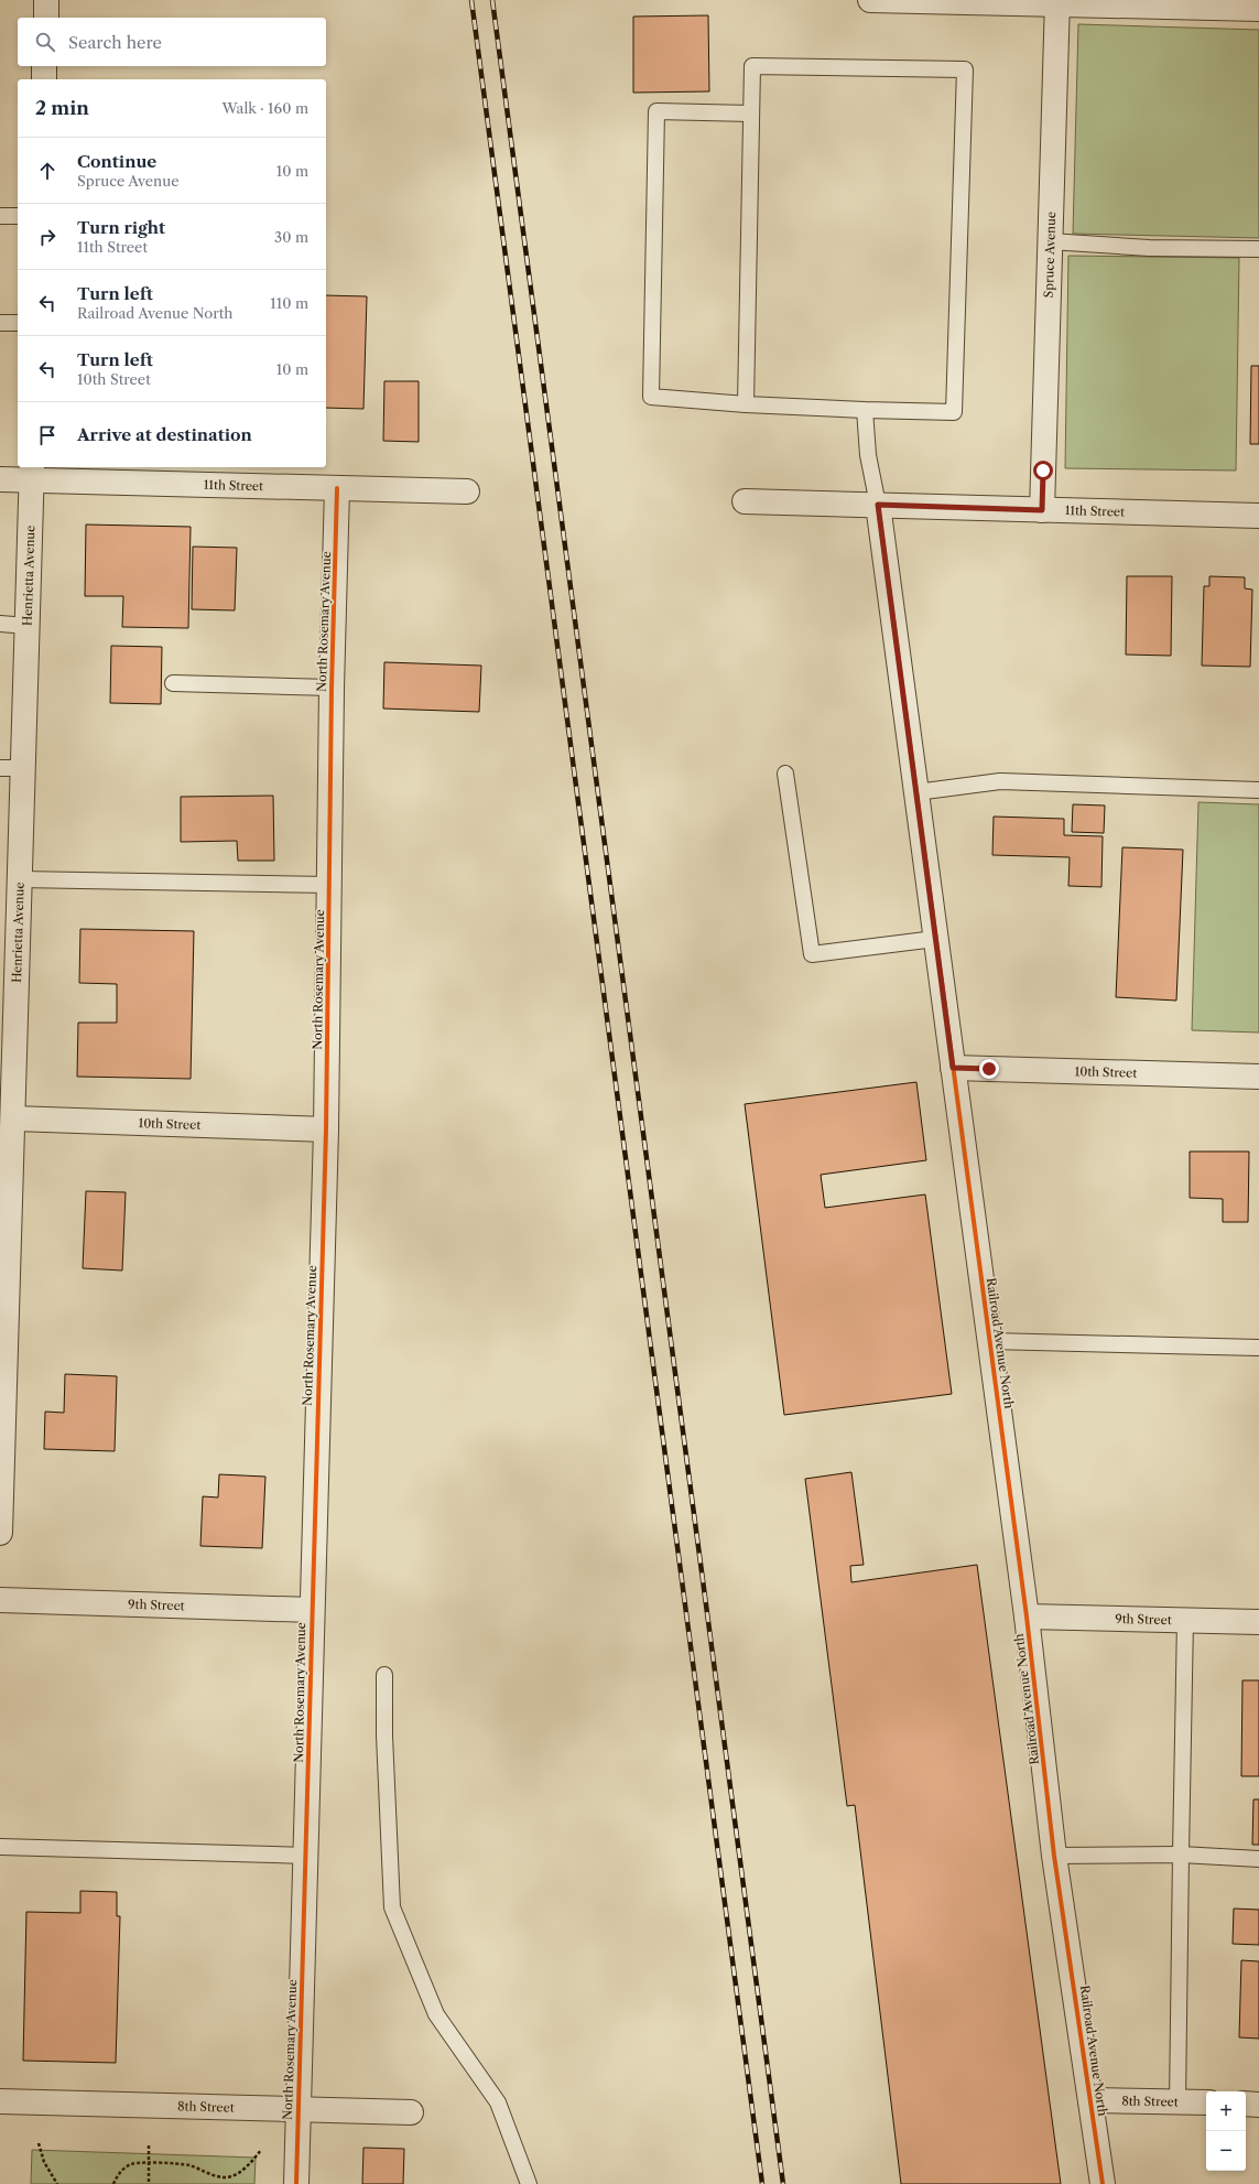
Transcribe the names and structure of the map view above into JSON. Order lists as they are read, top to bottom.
{
  "streets": {
    "street": [
      "Spruce Avenue",
      "11th Street",
      "Henrietta Avenue",
      "North Rosemary Avenue",
      "10th Street",
      "Railroad Avenue North",
      "9th Street",
      "8th Street"
    ]
  },
  "crossings": [
    ["Spruce Avenue", "11th Street"],
    ["11th Street", "Henrietta Avenue"],
    ["11th Street", "North Rosemary Avenue"],
    ["11th Street", "Railroad Avenue North"],
    ["Henrietta Avenue", "10th Street"],
    ["North Rosemary Avenue", "10th Street"],
    ["North Rosemary Avenue", "9th Street"],
    ["North Rosemary Avenue", "8th Street"],
    ["10th Street", "Railroad Avenue North"],
    ["Railroad Avenue North", "9th Street"],
    ["Railroad Avenue North", "8th Street"]
  ],
  "page": {
    "search": "Search here",
    "heading": ["2 min", "Walk · 160 m"],
    "list": [
      ["Continue", "Spruce Avenue", "10 m"],
      ["Turn right", "11th Street", "30 m"],
      ["Turn left", "Railroad Avenue North", "110 m"],
      ["Turn left", "10th Street", "10 m"],
      "Arrive at destination"
    ],
    "map_buttons": ["+", "−"]
  }
}
